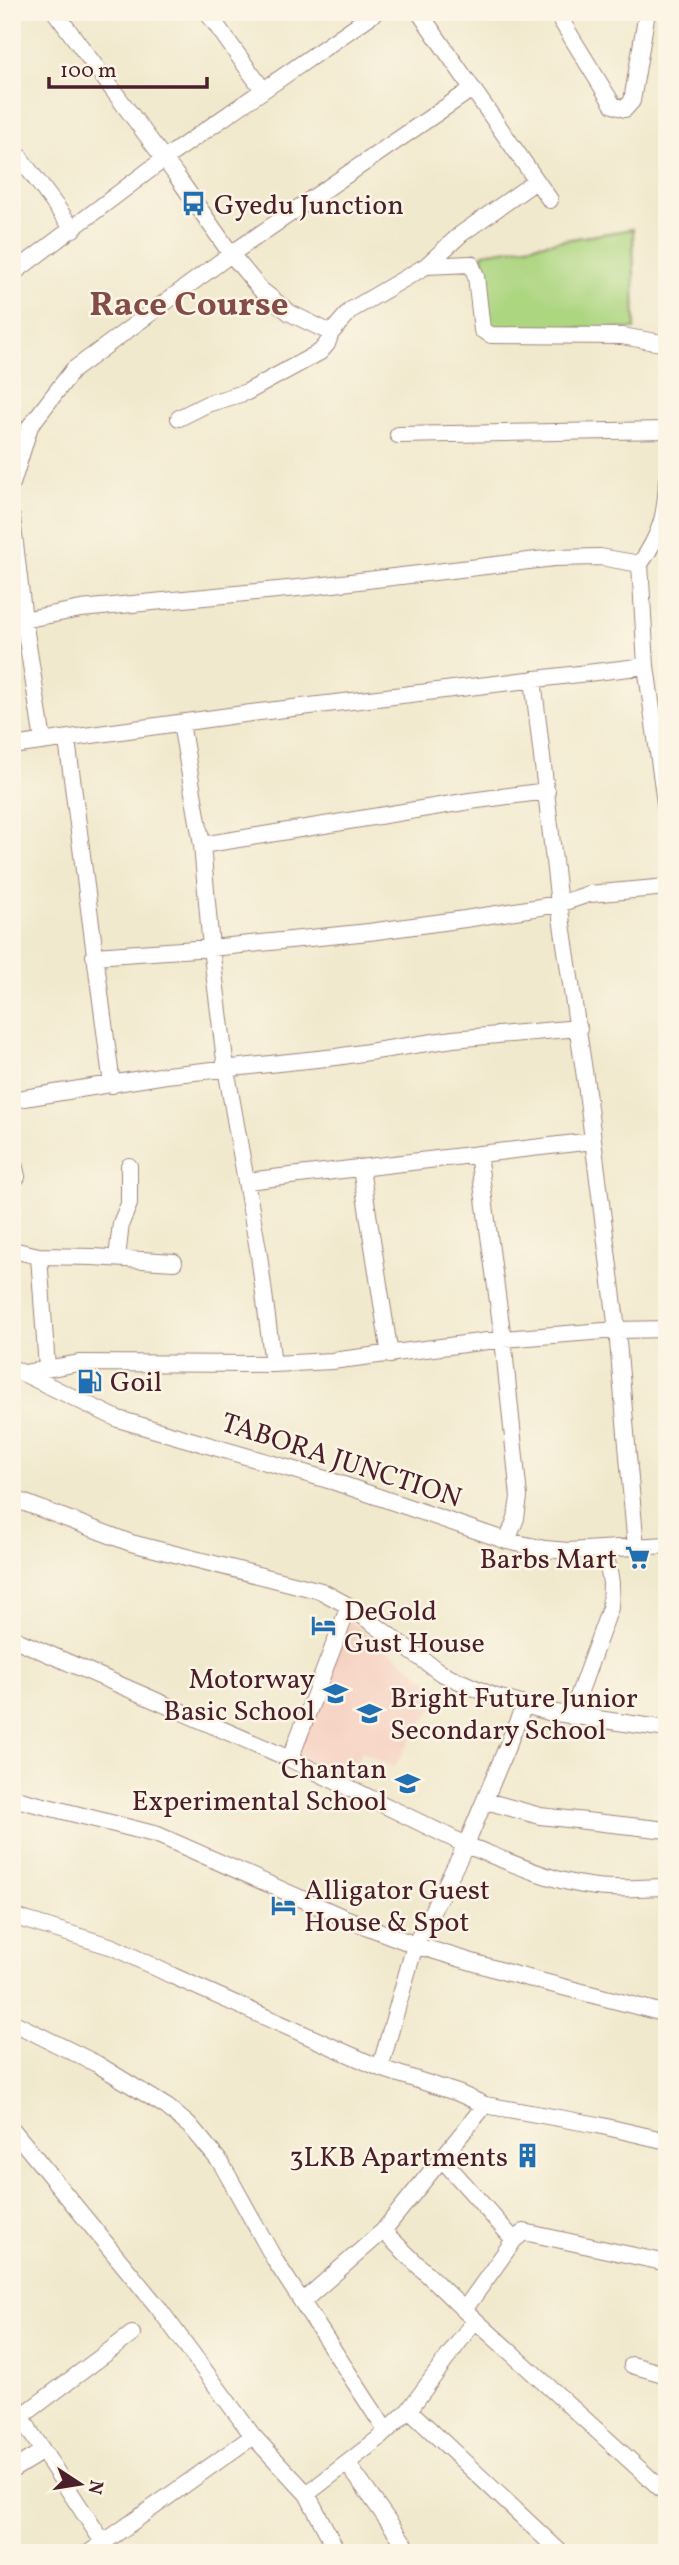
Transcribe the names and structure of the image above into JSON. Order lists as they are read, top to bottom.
{
  "streets": {
    "street": ["TABORA JUNCTION"]
  },
  "districts": ["Race Course"],
  "places": {
    "bus stop": ["Gyedu Junction"],
    "fuel station": ["Goil"],
    "supermarket": ["Barbs Mart"],
    "hotel": ["DeGold Gust House", "Alligator Guest House & Spot"],
    "school or university": ["Motorway Basic School", "Bright Future Junior Secondary School", "Chantan Experimental School"],
    "building": ["3LKB Apartments"]
  },
  "scale_bar": "100 m",
  "north": "right"
}
